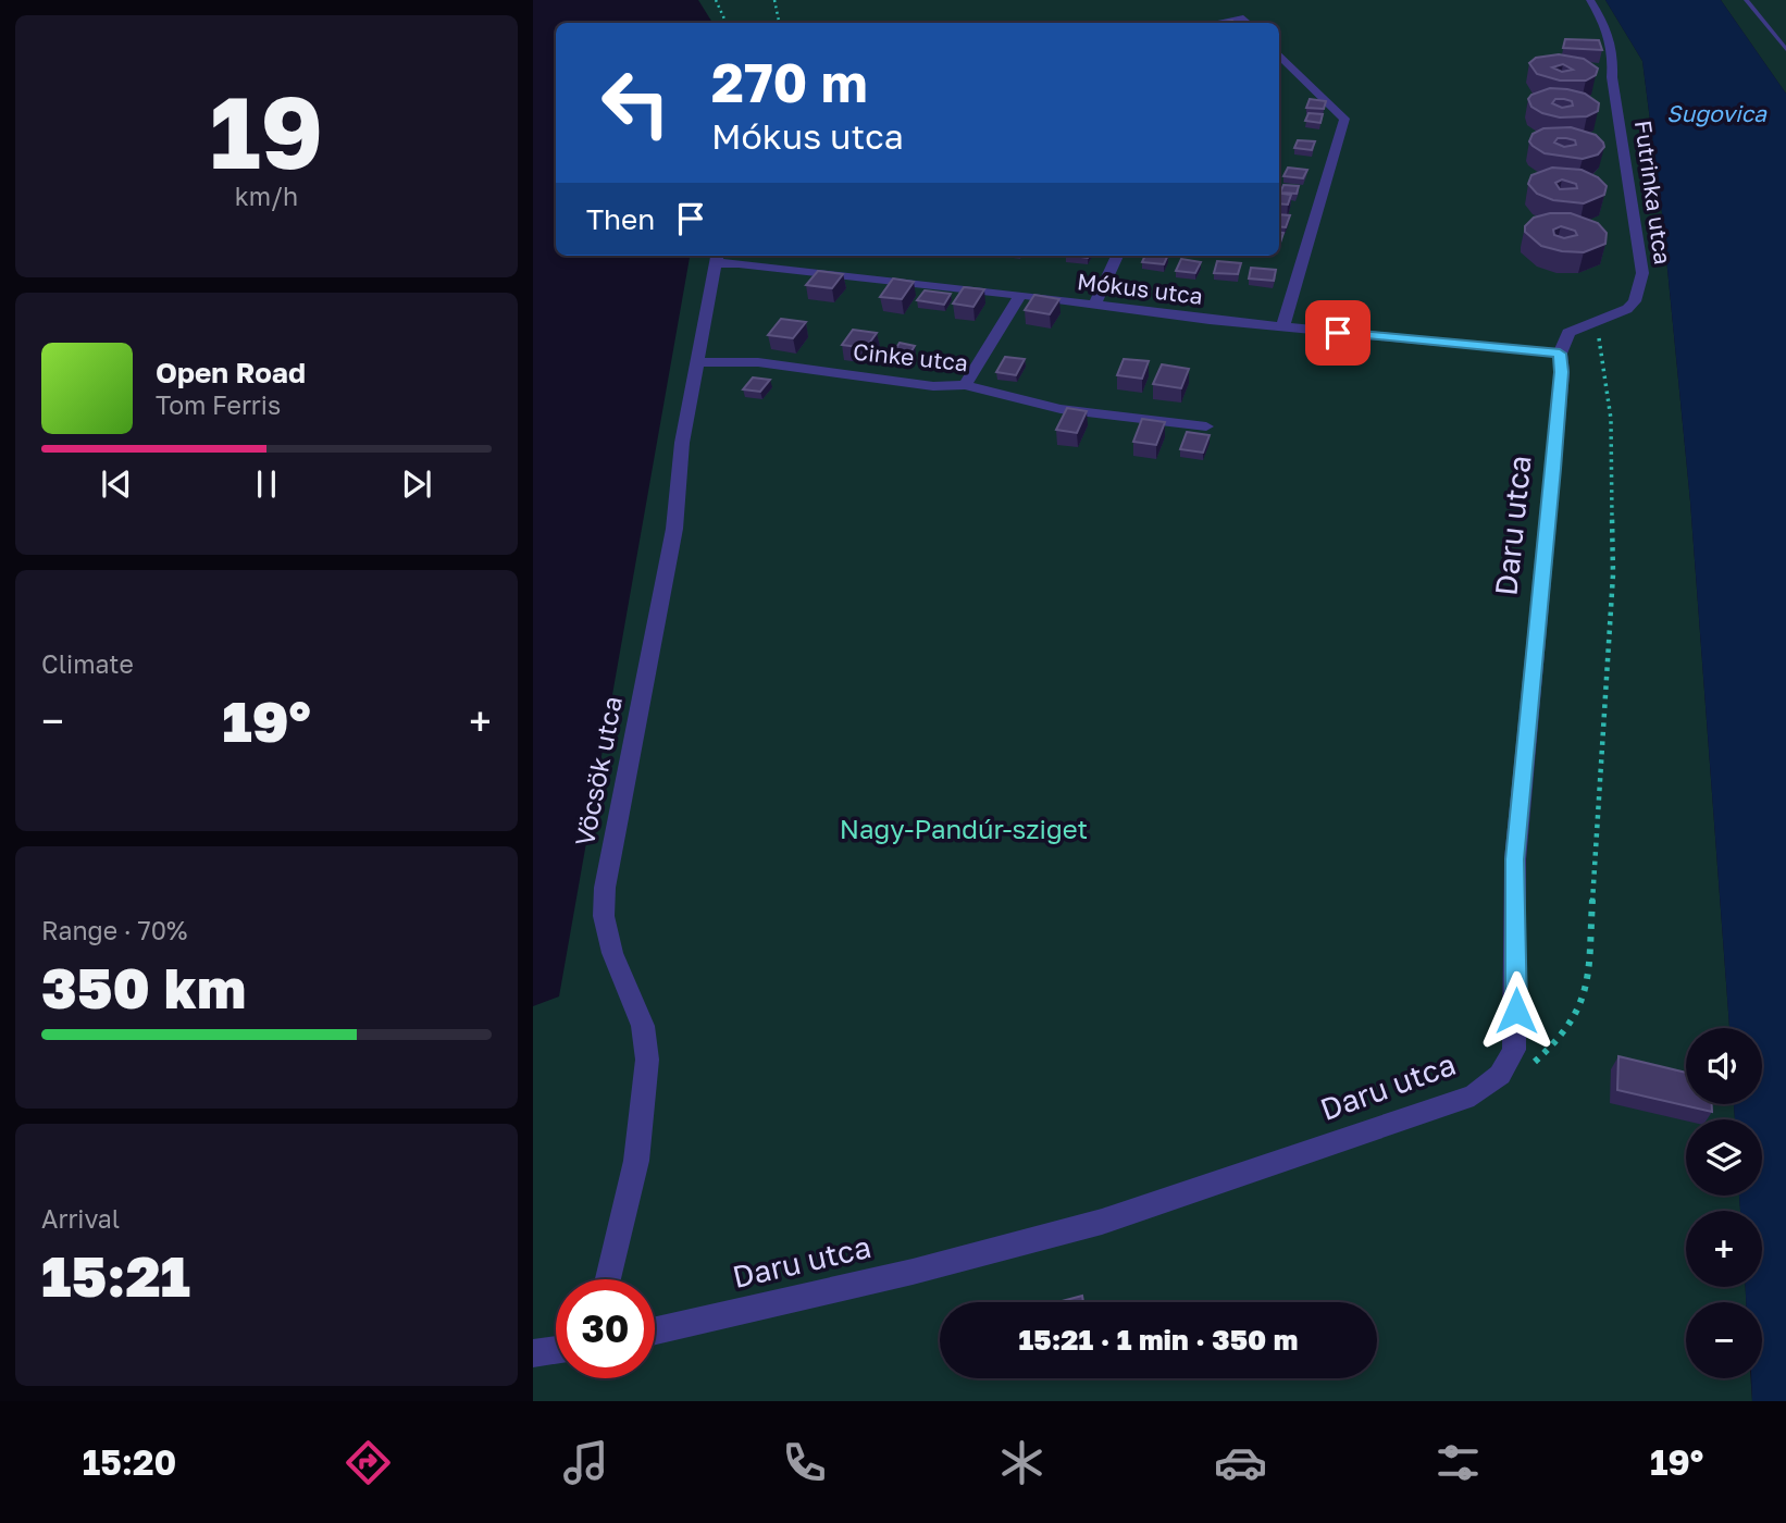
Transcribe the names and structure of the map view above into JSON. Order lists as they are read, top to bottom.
{
  "streets": {
    "street": [
      "Futrinka utca",
      "Mókus utca",
      "Cinke utca",
      "Daru utca",
      "Vöcsök utca"
    ]
  },
  "crossings": [
    ["Futrinka utca", "Mókus utca"],
    ["Futrinka utca", "Daru utca"],
    ["Mókus utca", "Daru utca"],
    ["Mókus utca", "Vöcsök utca"],
    ["Cinke utca", "Vöcsök utca"]
  ],
  "water": ["Sugovica"],
  "parks": ["Nagy-Pandúr-sziget"],
  "page": {
    "tile": [
      ["19", "km/h"],
      "Climate",
      ["Range · 70%", "350 km"],
      ["Arrival", "15:21"]
    ],
    "turn": ["270 m", "Mókus utca"],
    "then": "Then",
    "song": ["Open Road", "Tom Ferris"],
    "heat": ["−", "19°", "+"],
    "map_buttons": ["+", "−"],
    "limit": "30",
    "trip": "15:21 · 1 min · 350 m",
    "tabs": ["15:20", "19°"]
  }
}
